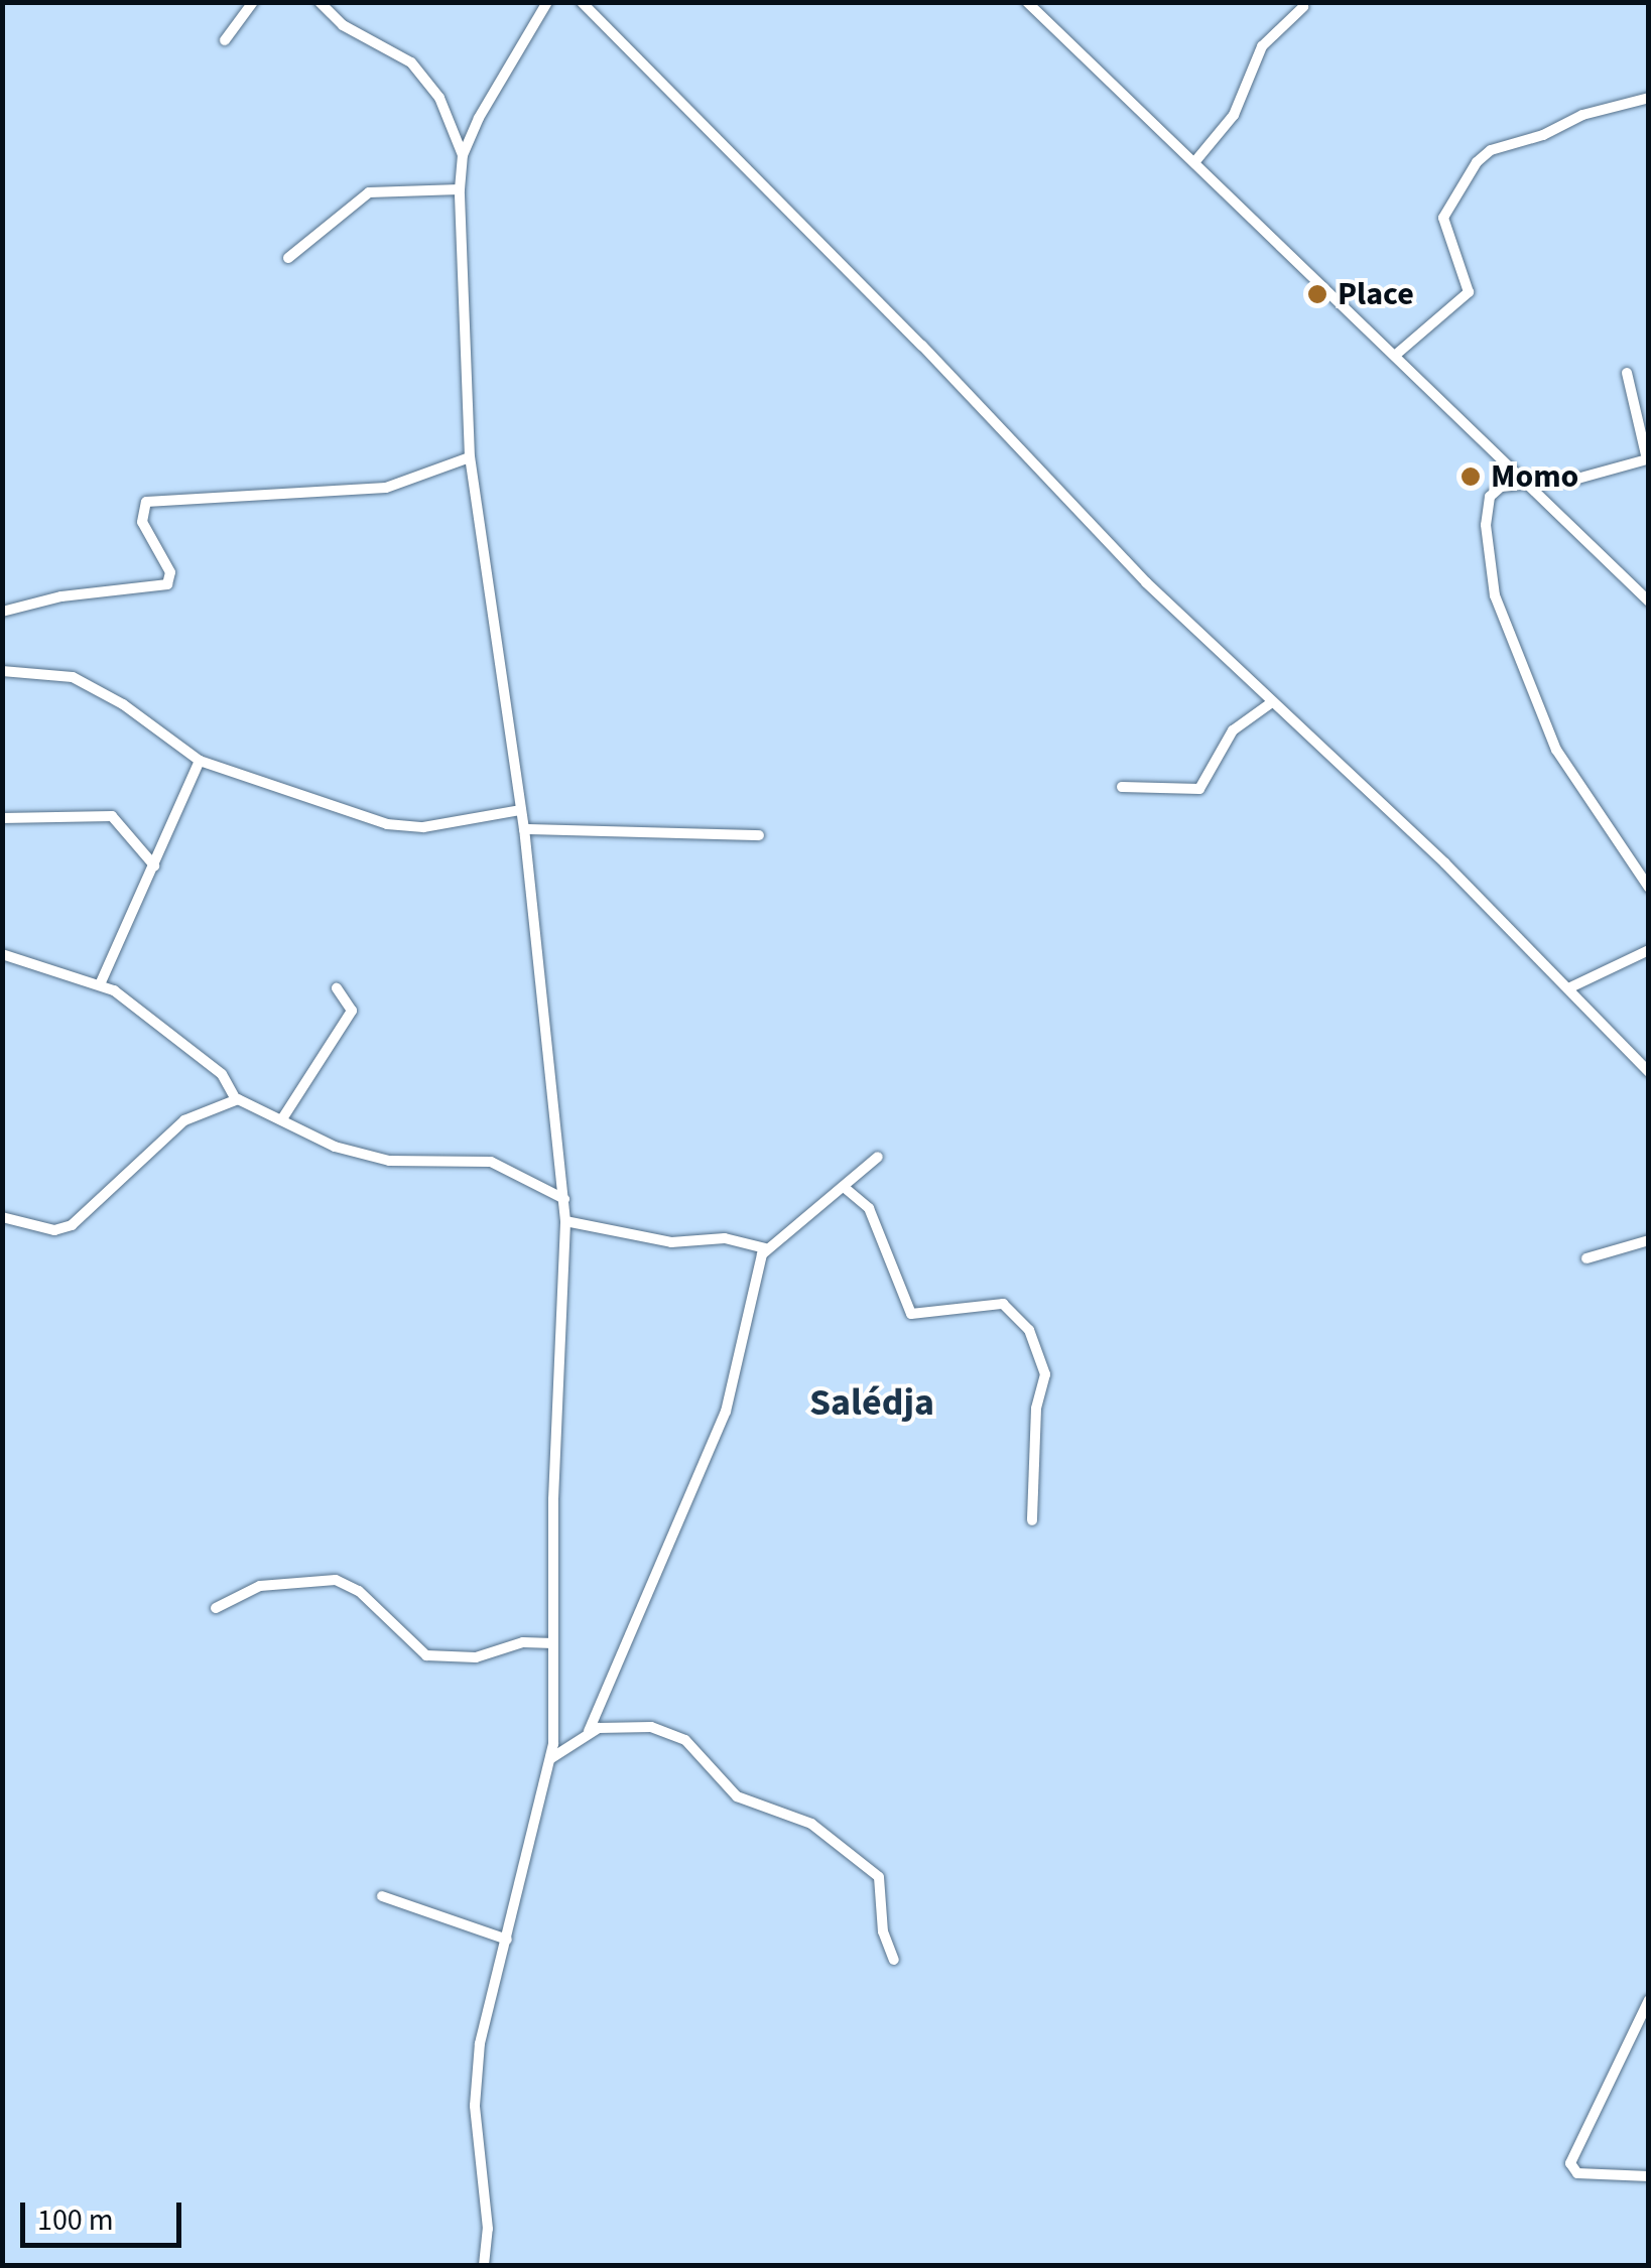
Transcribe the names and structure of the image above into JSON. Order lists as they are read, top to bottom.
{
  "districts": ["Salédja"],
  "places": ["Place", "Momo"],
  "scale_bar": "100 m"
}
